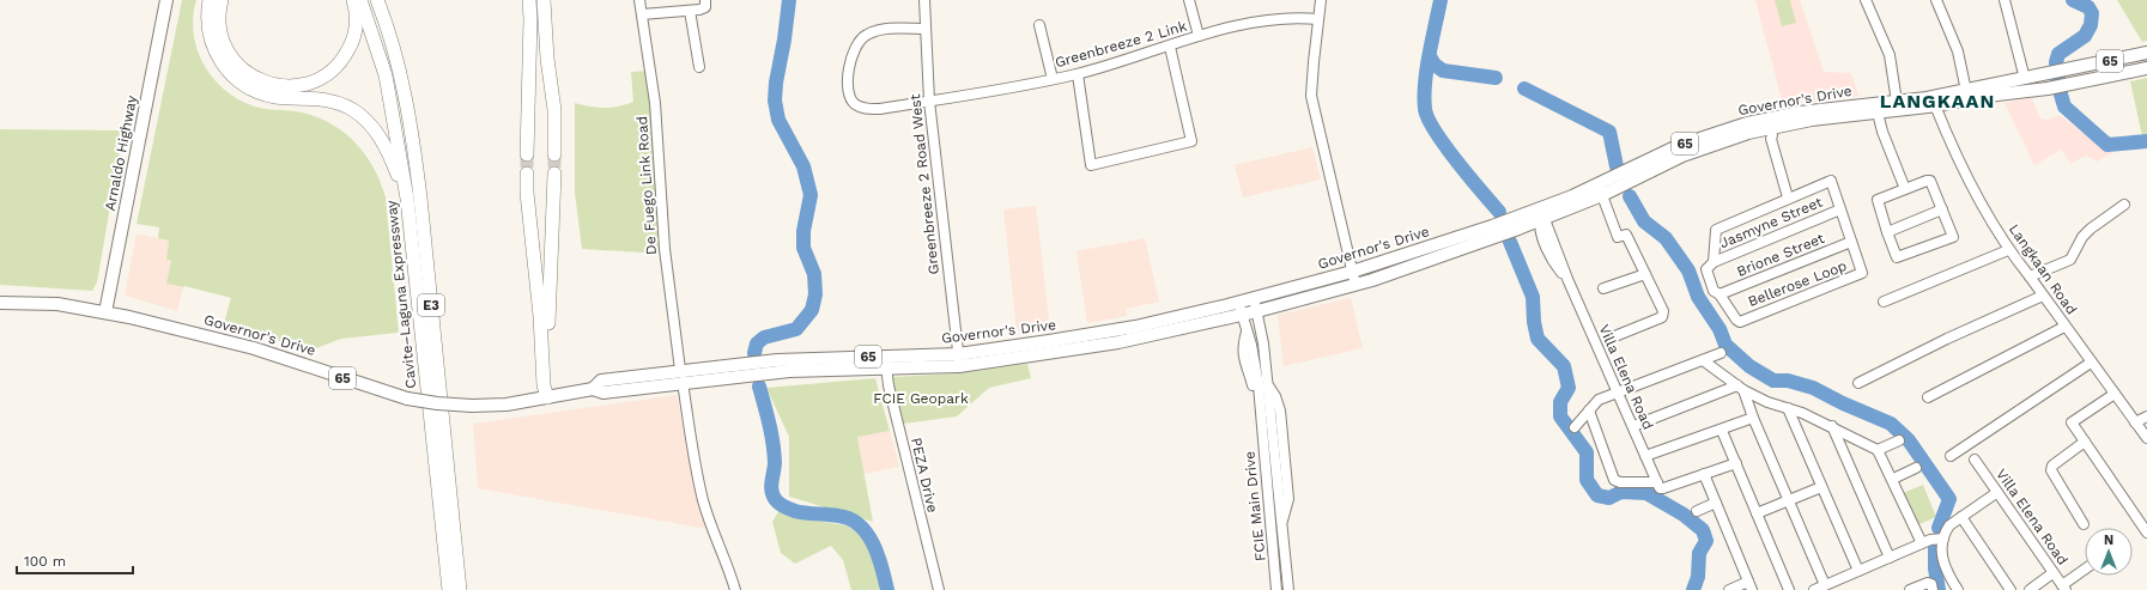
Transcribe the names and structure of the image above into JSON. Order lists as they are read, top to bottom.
{
  "streets": {
    "highway": ["Cavite–Laguna Expressway", "E3"],
    "main road": ["65", "Governor's Drive", "Arnaldo Highway"],
    "street": [
      "Greenbreeze 2 Link",
      "Greenbreeze 2 Road West",
      "De Fuego Link Road",
      "Jasmyne Street",
      "Brione Street",
      "Langkaan Road",
      "Bellerose Loop",
      "Villa Elena Road",
      "PEZA Drive",
      "FCIE Main Drive"
    ]
  },
  "crossings": [
    ["Greenbreeze 2 Link", "Greenbreeze 2 Road West"],
    ["Governor's Drive", "Arnaldo Highway"],
    ["Governor's Drive", "Greenbreeze 2 Road West"],
    ["Governor's Drive", "De Fuego Link Road"],
    ["Governor's Drive", "Langkaan Road"],
    ["Governor's Drive", "Villa Elena Road"],
    ["Governor's Drive", "PEZA Drive"],
    ["Governor's Drive", "FCIE Main Drive"],
    ["Jasmyne Street", "Bellerose Loop"],
    ["Brione Street", "Bellerose Loop"]
  ],
  "districts": ["LANGKAAN"],
  "parks": ["FCIE Geopark"],
  "scale_bar": "100 m",
  "north": "top"
}
